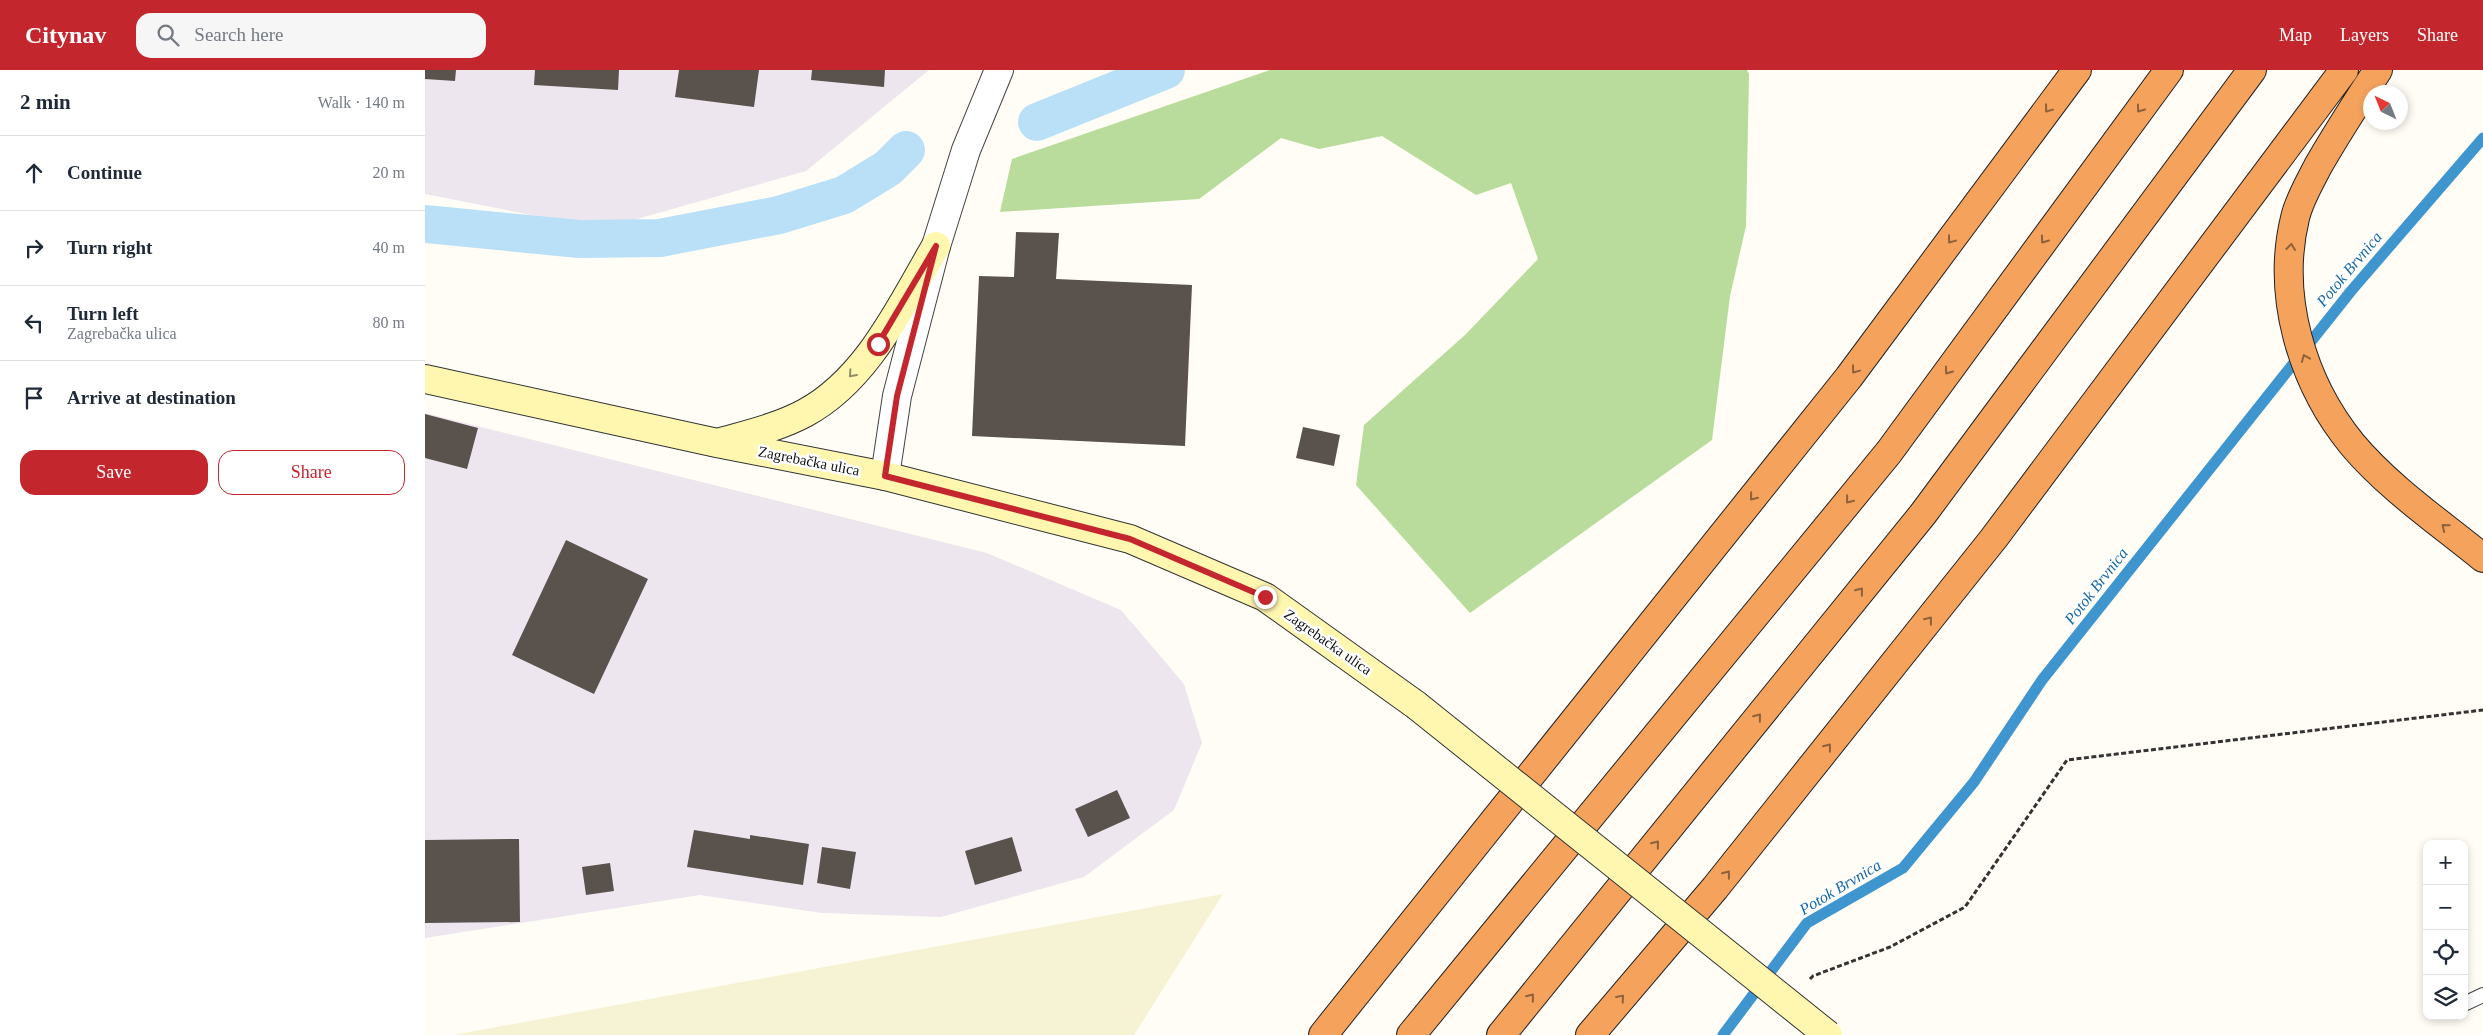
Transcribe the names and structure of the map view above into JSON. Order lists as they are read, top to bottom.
{
  "streets": {
    "main road": ["Zagrebačka ulica"]
  },
  "water": ["Potok Brvnica"],
  "north": "top left",
  "page": {
    "header": "Citynav",
    "search": "Search here",
    "nav": ["Map", "Layers", "Share"],
    "heading": ["2 min", "Walk · 140 m"],
    "list": [
      ["Continue", "20 m"],
      ["Turn right", "40 m"],
      ["Turn left", "Zagrebačka ulica", "80 m"],
      "Arrive at destination"
    ],
    "buttons": ["Save", "Share"],
    "map_buttons": ["+", "−"]
  }
}
